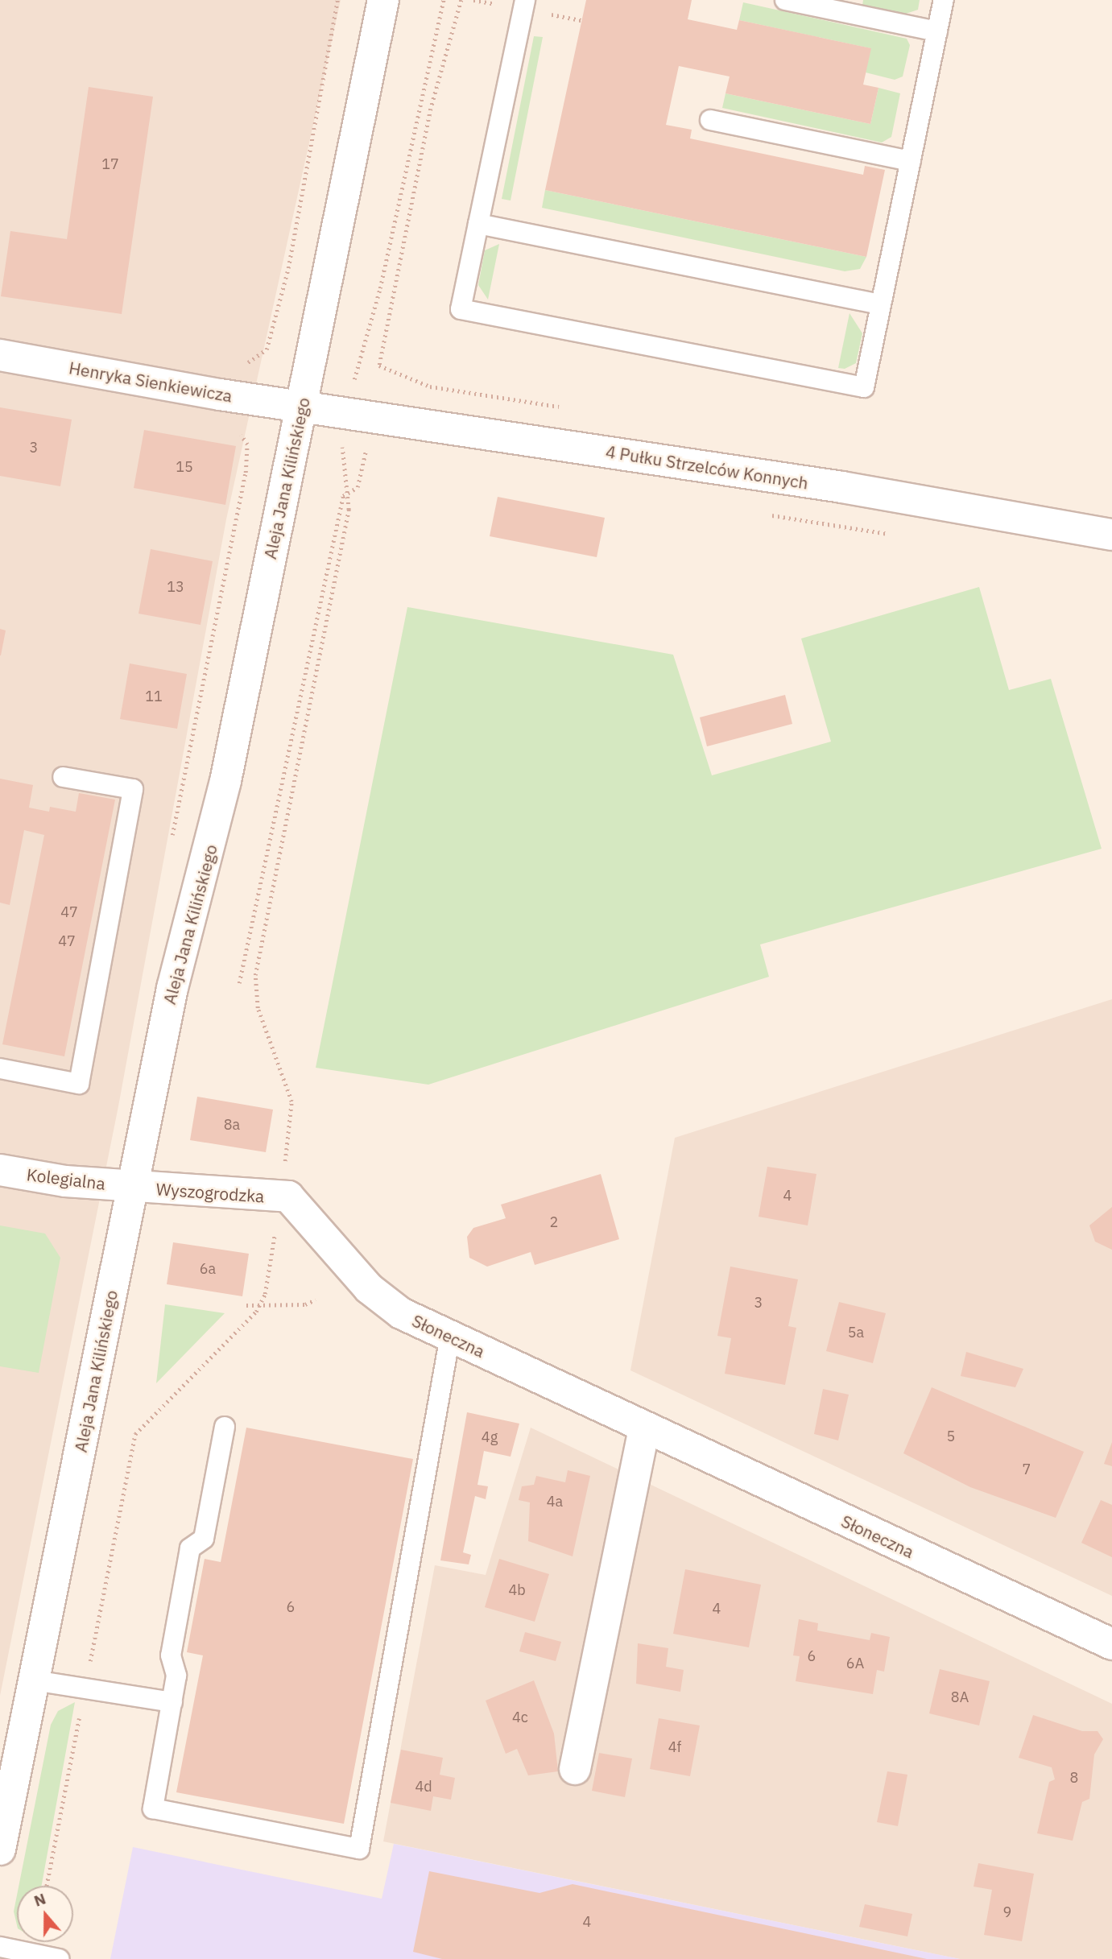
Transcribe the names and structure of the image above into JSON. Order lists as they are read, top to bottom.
{
  "streets": {
    "street": [
      "Henryka Sienkiewicza",
      "4 Pułku Strzelców Konnych",
      "Aleja Jana Kilińskiego",
      "Kolegialna",
      "Wyszogrodzka",
      "Słoneczna"
    ]
  },
  "crossings": [
    ["Henryka Sienkiewicza", "4 Pułku Strzelców Konnych"],
    ["Henryka Sienkiewicza", "Aleja Jana Kilińskiego"],
    ["4 Pułku Strzelców Konnych", "Aleja Jana Kilińskiego"],
    ["Aleja Jana Kilińskiego", "Kolegialna"],
    ["Aleja Jana Kilińskiego", "Wyszogrodzka"],
    ["Kolegialna", "Wyszogrodzka"],
    ["Wyszogrodzka", "Słoneczna"]
  ],
  "house_numbers": [
    "17",
    "3",
    "15",
    "13",
    "11",
    "47",
    "47",
    "8a",
    "4",
    "2",
    "6a",
    "3",
    "5a",
    "5",
    "4g",
    "7",
    "4a",
    "4b",
    "6",
    "4",
    "6",
    "6A",
    "8A",
    "4c",
    "4f",
    "8",
    "4d",
    "9",
    "4"
  ],
  "north": "top"
}
